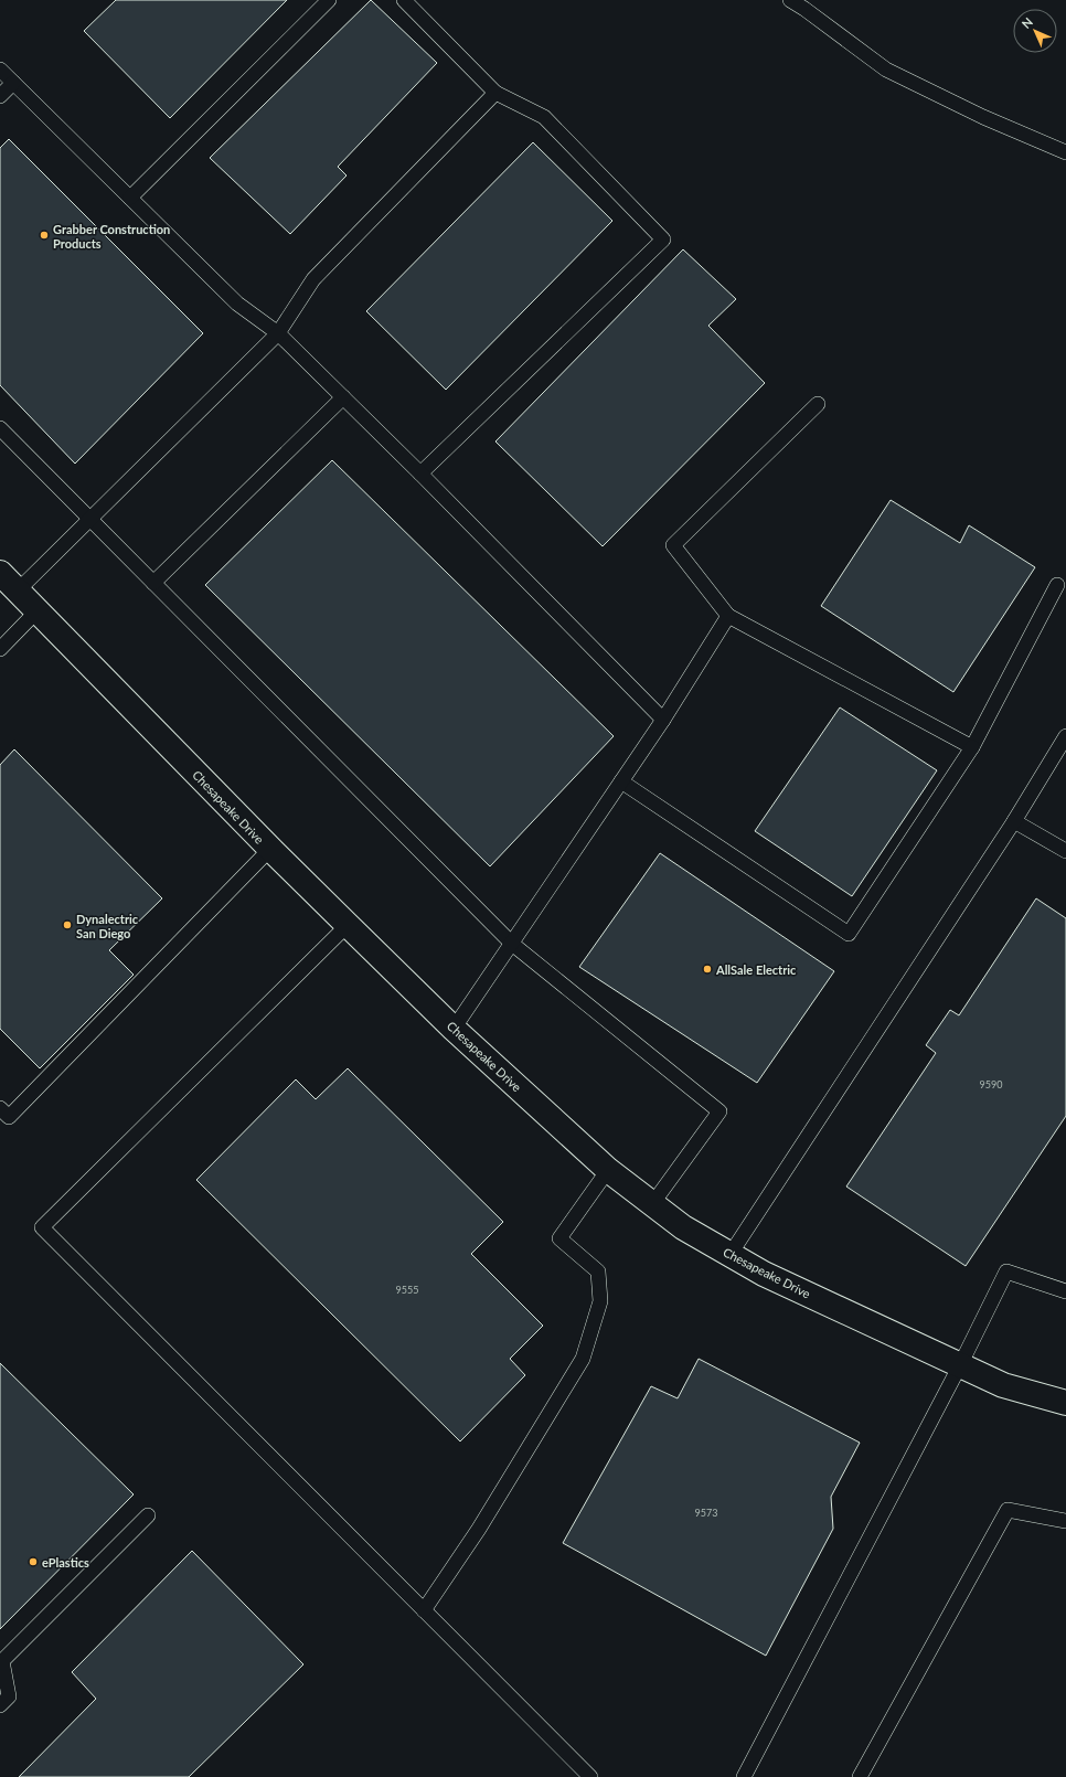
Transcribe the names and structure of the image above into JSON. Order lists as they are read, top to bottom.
{
  "streets": {
    "street": ["Chesapeake Drive"]
  },
  "places": [
    "Grabber Construction Products",
    "Dynalectric San Diego",
    "AllSale Electric",
    "ePlastics"
  ],
  "house_numbers": ["9590", "9555", "9573"],
  "north": "top left"
}
